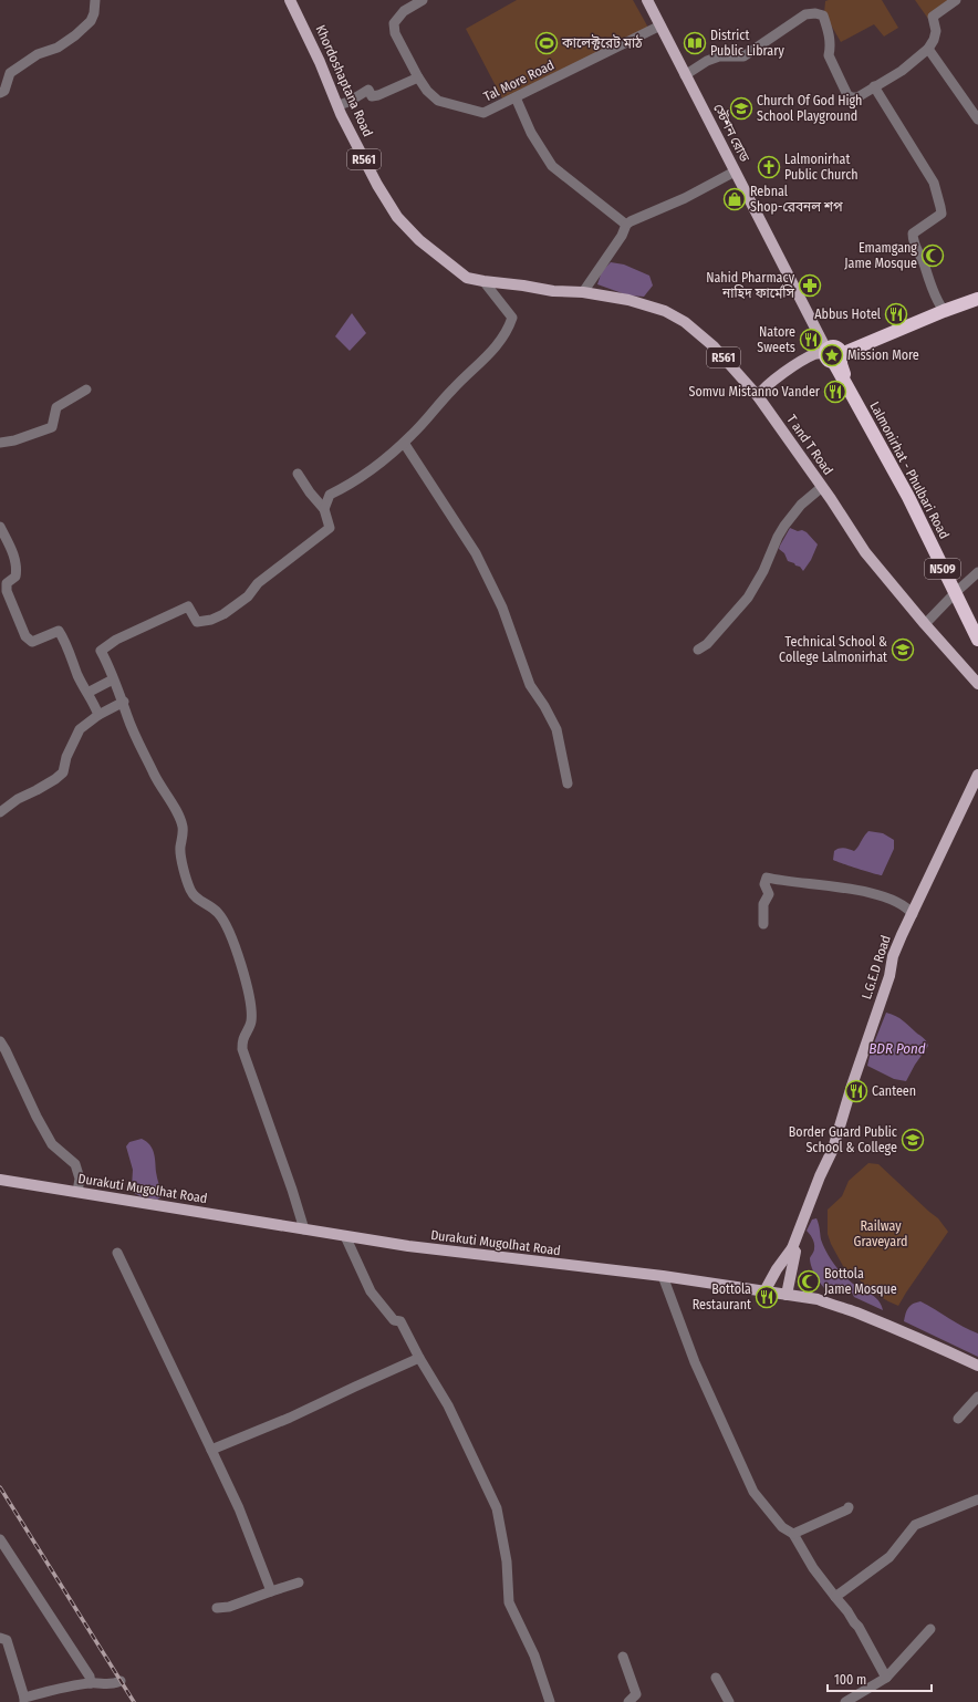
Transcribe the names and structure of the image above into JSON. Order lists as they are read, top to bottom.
{
  "streets": {
    "highway": ["Lalmonirhat - Phulbari Road", "N509"],
    "main road": [
      "Khordoshaptana Road",
      "স্টেশন রোড",
      "R561",
      "T and T Road",
      "L.G.E.D Road",
      "Durakuti Mugolhat Road"
    ],
    "street": ["Tal More Road"]
  },
  "crossings": [
    ["Khordoshaptana Road", "R561"],
    ["Tal More Road", "স্টেশন রোড"],
    ["স্টেশন রোড", "Lalmonirhat - Phulbari Road"],
    ["R561", "T and T Road"]
  ],
  "water": ["BDR Pond"],
  "parks": ["Railway Graveyard"],
  "places": {
    "sports": ["কালেক্টরেট মাঠ"],
    "library": ["District Public Library"],
    "school or university": ["Church Of God High School Playground", "Technical School & College Lalmonirhat", "Border Guard Public School & College"],
    "church": ["Lalmonirhat Public Church"],
    "shop": ["Rebnal Shop-রেবনল শপ"],
    "mosque": ["Emamgang Jame Mosque", "Bottola Jame Mosque"],
    "pharmacy": ["Nahid Pharmacy নাহিদ ফার্মেসি"],
    "restaurant": [
      "Abbus Hotel",
      "Natore Sweets",
      "Somvu Mistanno Vander",
      "Canteen",
      "Bottola Restaurant"
    ],
    "place": ["Mission More"]
  },
  "scale_bar": "100 m"
}
